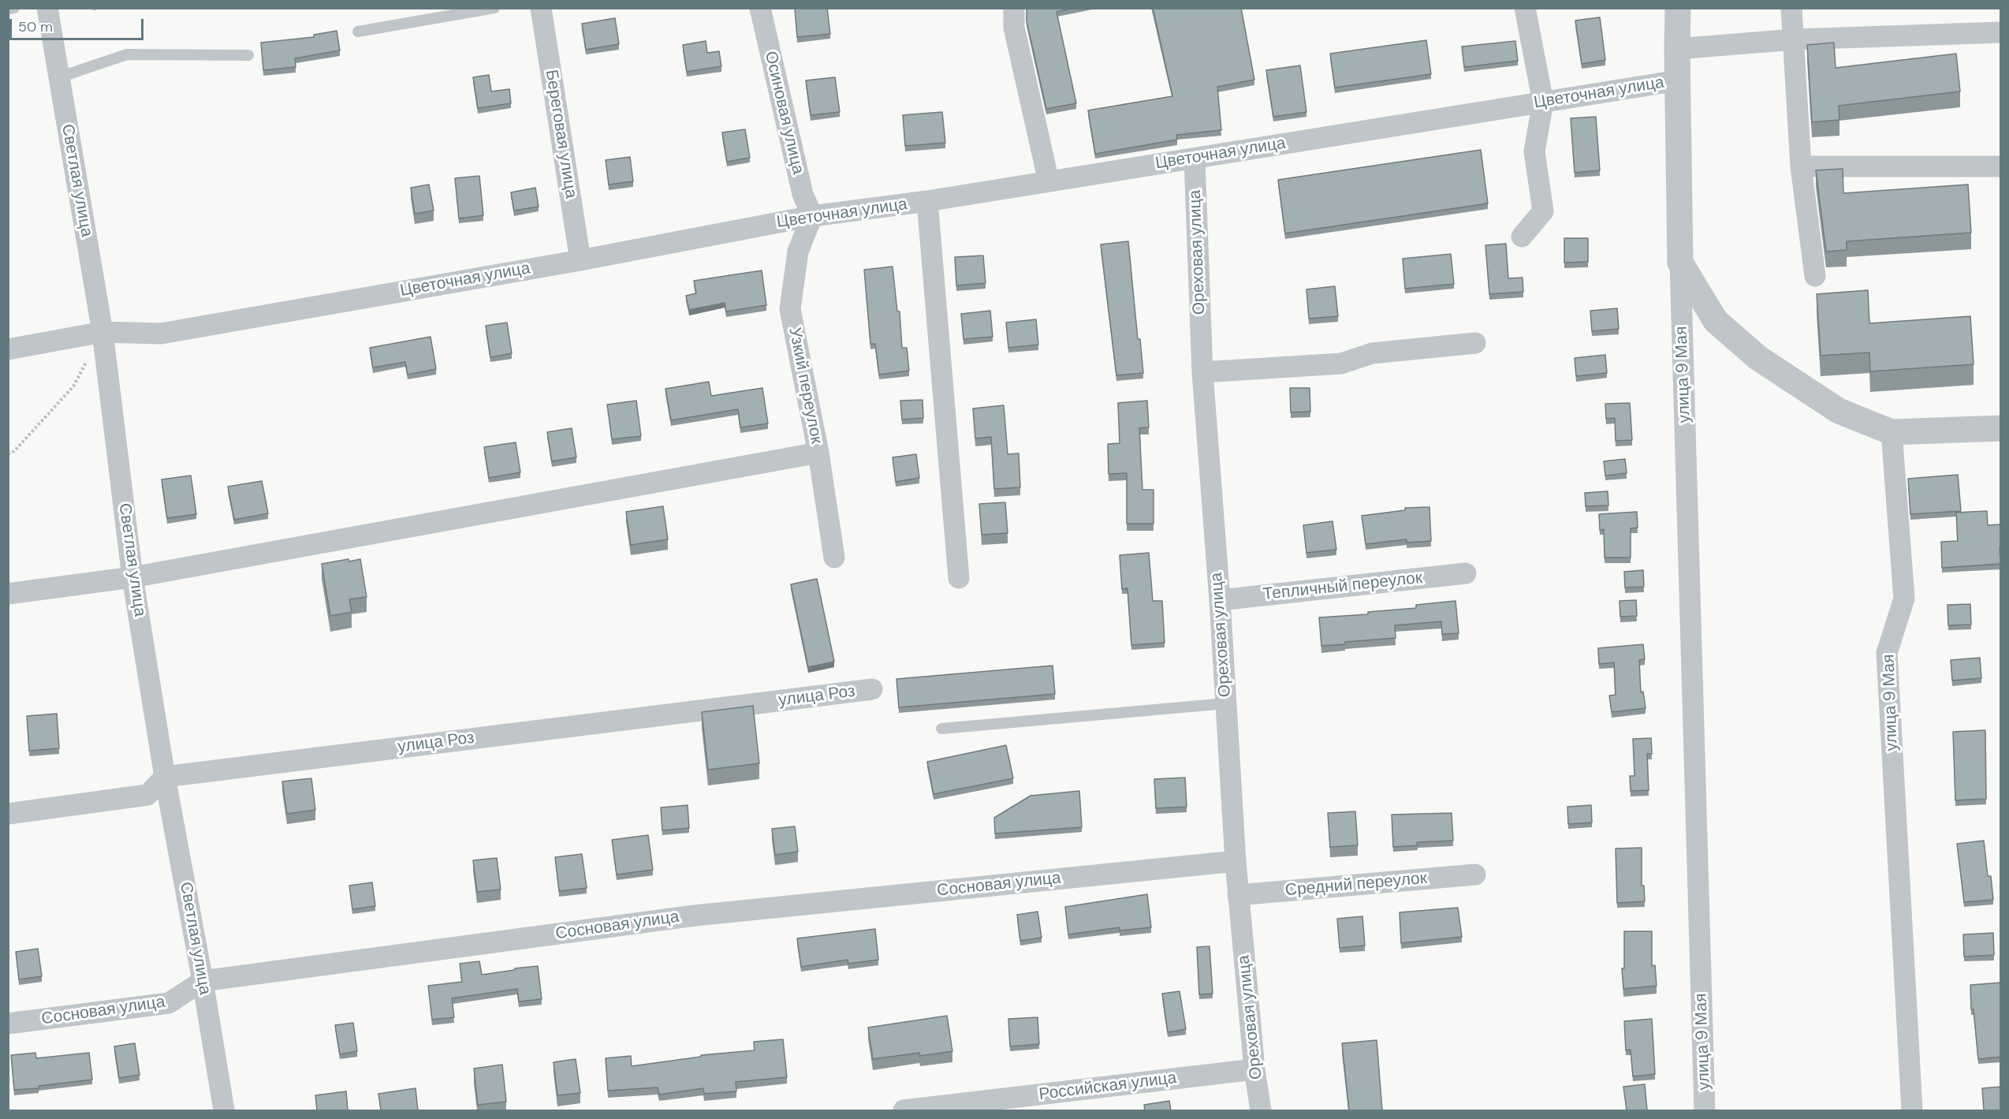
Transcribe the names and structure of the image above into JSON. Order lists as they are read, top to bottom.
{
  "streets": {
    "street": [
      "Цветочная улица",
      "Осиновая улица",
      "Береговая улица",
      "Светлая улица",
      "Ореховая улица",
      "улица 9 Мая",
      "Узкий переулок",
      "Тепличный переулок",
      "улица Роз",
      "Сосновая улица",
      "Средний переулок",
      "Российская улица"
    ]
  },
  "crossings": [
    ["Цветочная улица", "Осиновая улица"],
    ["Цветочная улица", "Береговая улица"],
    ["Цветочная улица", "Светлая улица"],
    ["Цветочная улица", "Ореховая улица"],
    ["Цветочная улица", "улица 9 Мая"],
    ["Цветочная улица", "Узкий переулок"],
    ["Осиновая улица", "Узкий переулок"],
    ["Светлая улица", "улица Роз"],
    ["Светлая улица", "Сосновая улица"],
    ["Ореховая улица", "Тепличный переулок"],
    ["Ореховая улица", "Сосновая улица"],
    ["Ореховая улица", "Средний переулок"],
    ["Ореховая улица", "Российская улица"]
  ],
  "scale_bar": "50 m"
}
